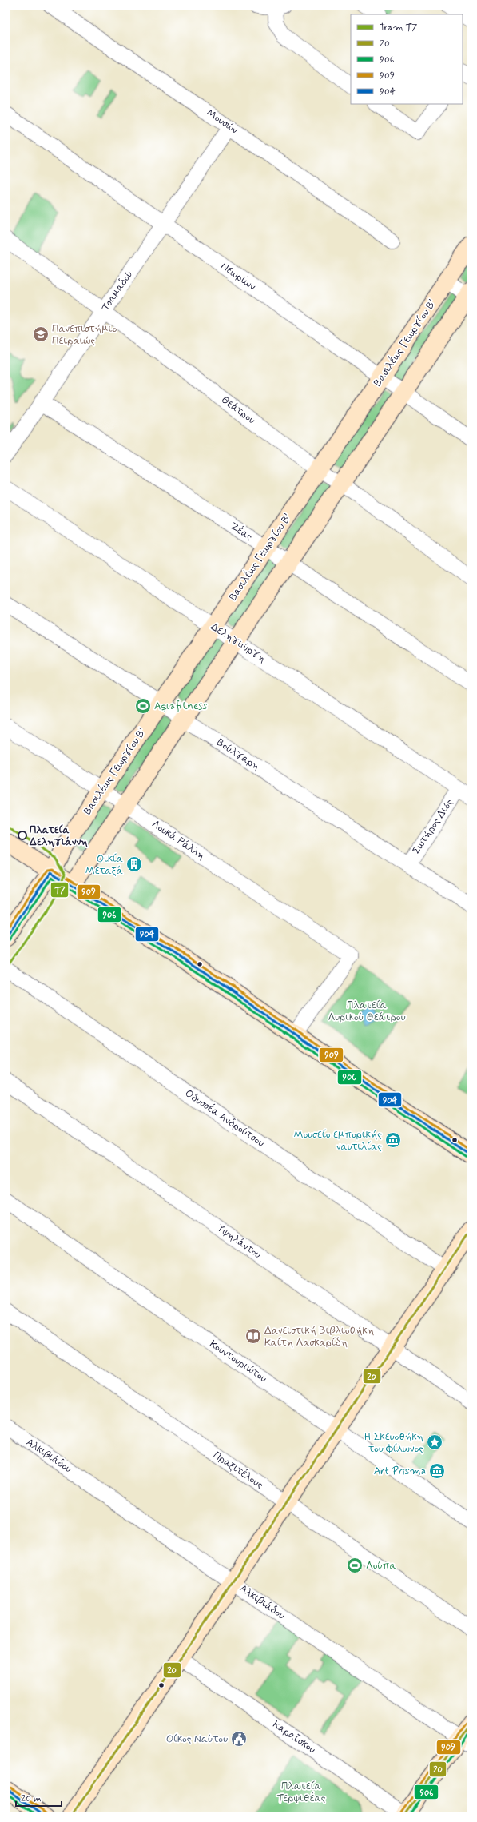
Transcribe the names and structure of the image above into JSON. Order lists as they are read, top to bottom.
{
  "streets": {
    "street": [
      "Μουσών",
      "Νεωρίων",
      "Τσαμαδού",
      "Βασιλέως Γεωργίου Β'",
      "Θεάτρου",
      "Ζέας",
      "Δεληγιώργη",
      "Βούλγαρη",
      "Σωτήρος Διός",
      "Λουκά Ράλλη",
      "Οδυσσέα Ανδρούτσου",
      "Υψηλάντου",
      "Κουντουριώτου",
      "Αλκιβιάδου",
      "Πραξιτέλους",
      "Καραΐσκου"
    ]
  },
  "crossings": [
    ["Μουσών", "Τσαμαδού"],
    ["Νεωρίων", "Τσαμαδού"],
    ["Νεωρίων", "Βασιλέως Γεωργίου Β'"],
    ["Τσαμαδού", "Θεάτρου"],
    ["Τσαμαδού", "Ζέας"],
    ["Βασιλέως Γεωργίου Β'", "Θεάτρου"],
    ["Βασιλέως Γεωργίου Β'", "Ζέας"],
    ["Βασιλέως Γεωργίου Β'", "Δεληγιώργη"],
    ["Βασιλέως Γεωργίου Β'", "Βούλγαρη"],
    ["Βασιλέως Γεωργίου Β'", "Λουκά Ράλλη"],
    ["Δεληγιώργη", "Σωτήρος Διός"],
    ["Βούλγαρη", "Σωτήρος Διός"]
  ],
  "parks": ["Πλατεία Λυρικού Θεάτρου", "Πλατεία Τερψιθέας"],
  "places": {
    "school or university": ["Πανεπιστήμιο Πειραιώς"],
    "sports": ["Aquafitness", "Λούπα"],
    "other": ["Πλατεία Δεληγιάννη"],
    "building": ["Οικία Μεταξά"],
    "museum": ["Μουσείο εμπορικής ναυτιλίας", "Art Prisma"],
    "library": ["Δανειστική Βιβλιοθήκη Καίτη Λασκαρίδη"],
    "place": ["Η Σκευοθήκη του Φίλωνος"],
    "public building": ["Οίκος Ναύτου"]
  },
  "lines": [
    "tram line Τ7",
    "transit line 909",
    "transit line 904",
    "transit line 906",
    "transit line 20"
  ],
  "legend": [
    "Tram Τ7",
    "20",
    "906",
    "909",
    "904"
  ],
  "scale_bar": "20 m"
}
